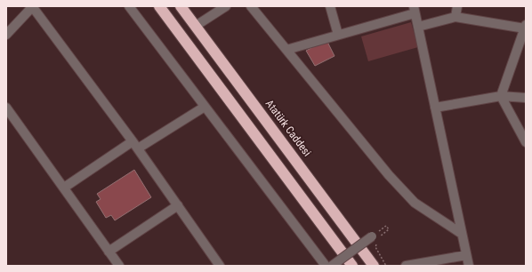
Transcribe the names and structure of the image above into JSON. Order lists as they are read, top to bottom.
{
  "streets": {
    "highway": ["Atatürk Caddesi"]
  }
}
